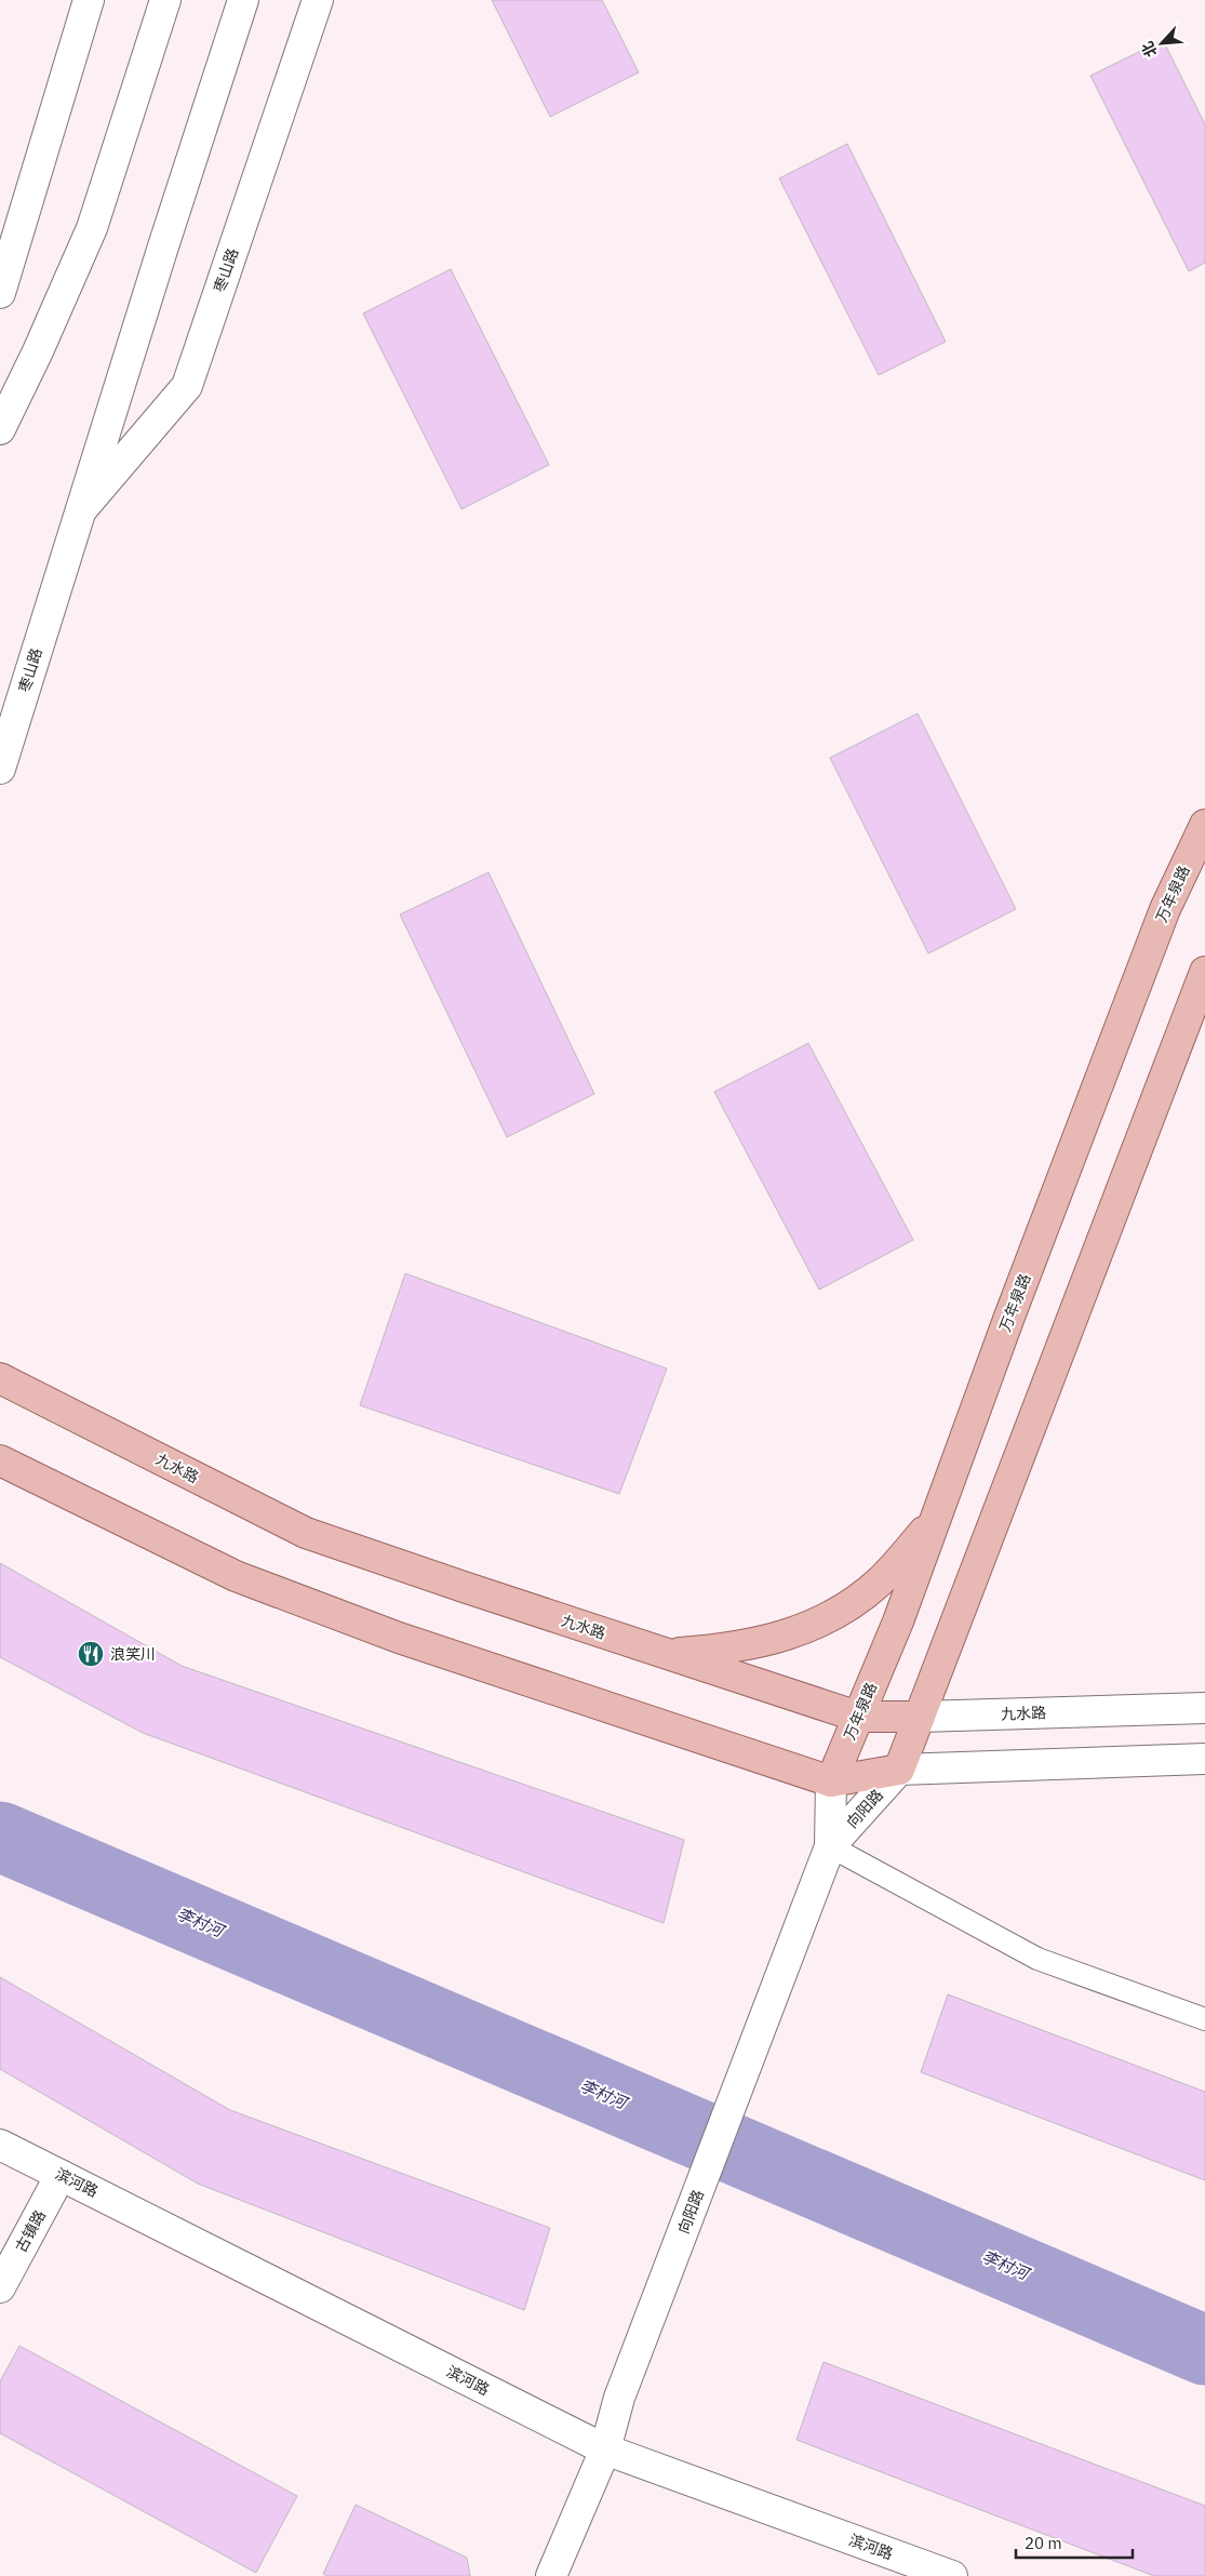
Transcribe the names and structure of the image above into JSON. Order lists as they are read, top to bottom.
{
  "streets": {
    "main road": ["万年泉路", "九水路"],
    "street": [
      "枣山路",
      "向阳路",
      "滨河路",
      "古镇路"
    ]
  },
  "crossings": [
    ["万年泉路", "九水路"],
    ["万年泉路", "向阳路"],
    ["向阳路", "滨河路"],
    ["滨河路", "古镇路"]
  ],
  "water": ["李村河"],
  "places": {
    "restaurant": ["浪笑川"]
  },
  "scale_bar": "20 m",
  "north": "bottom left"
}
